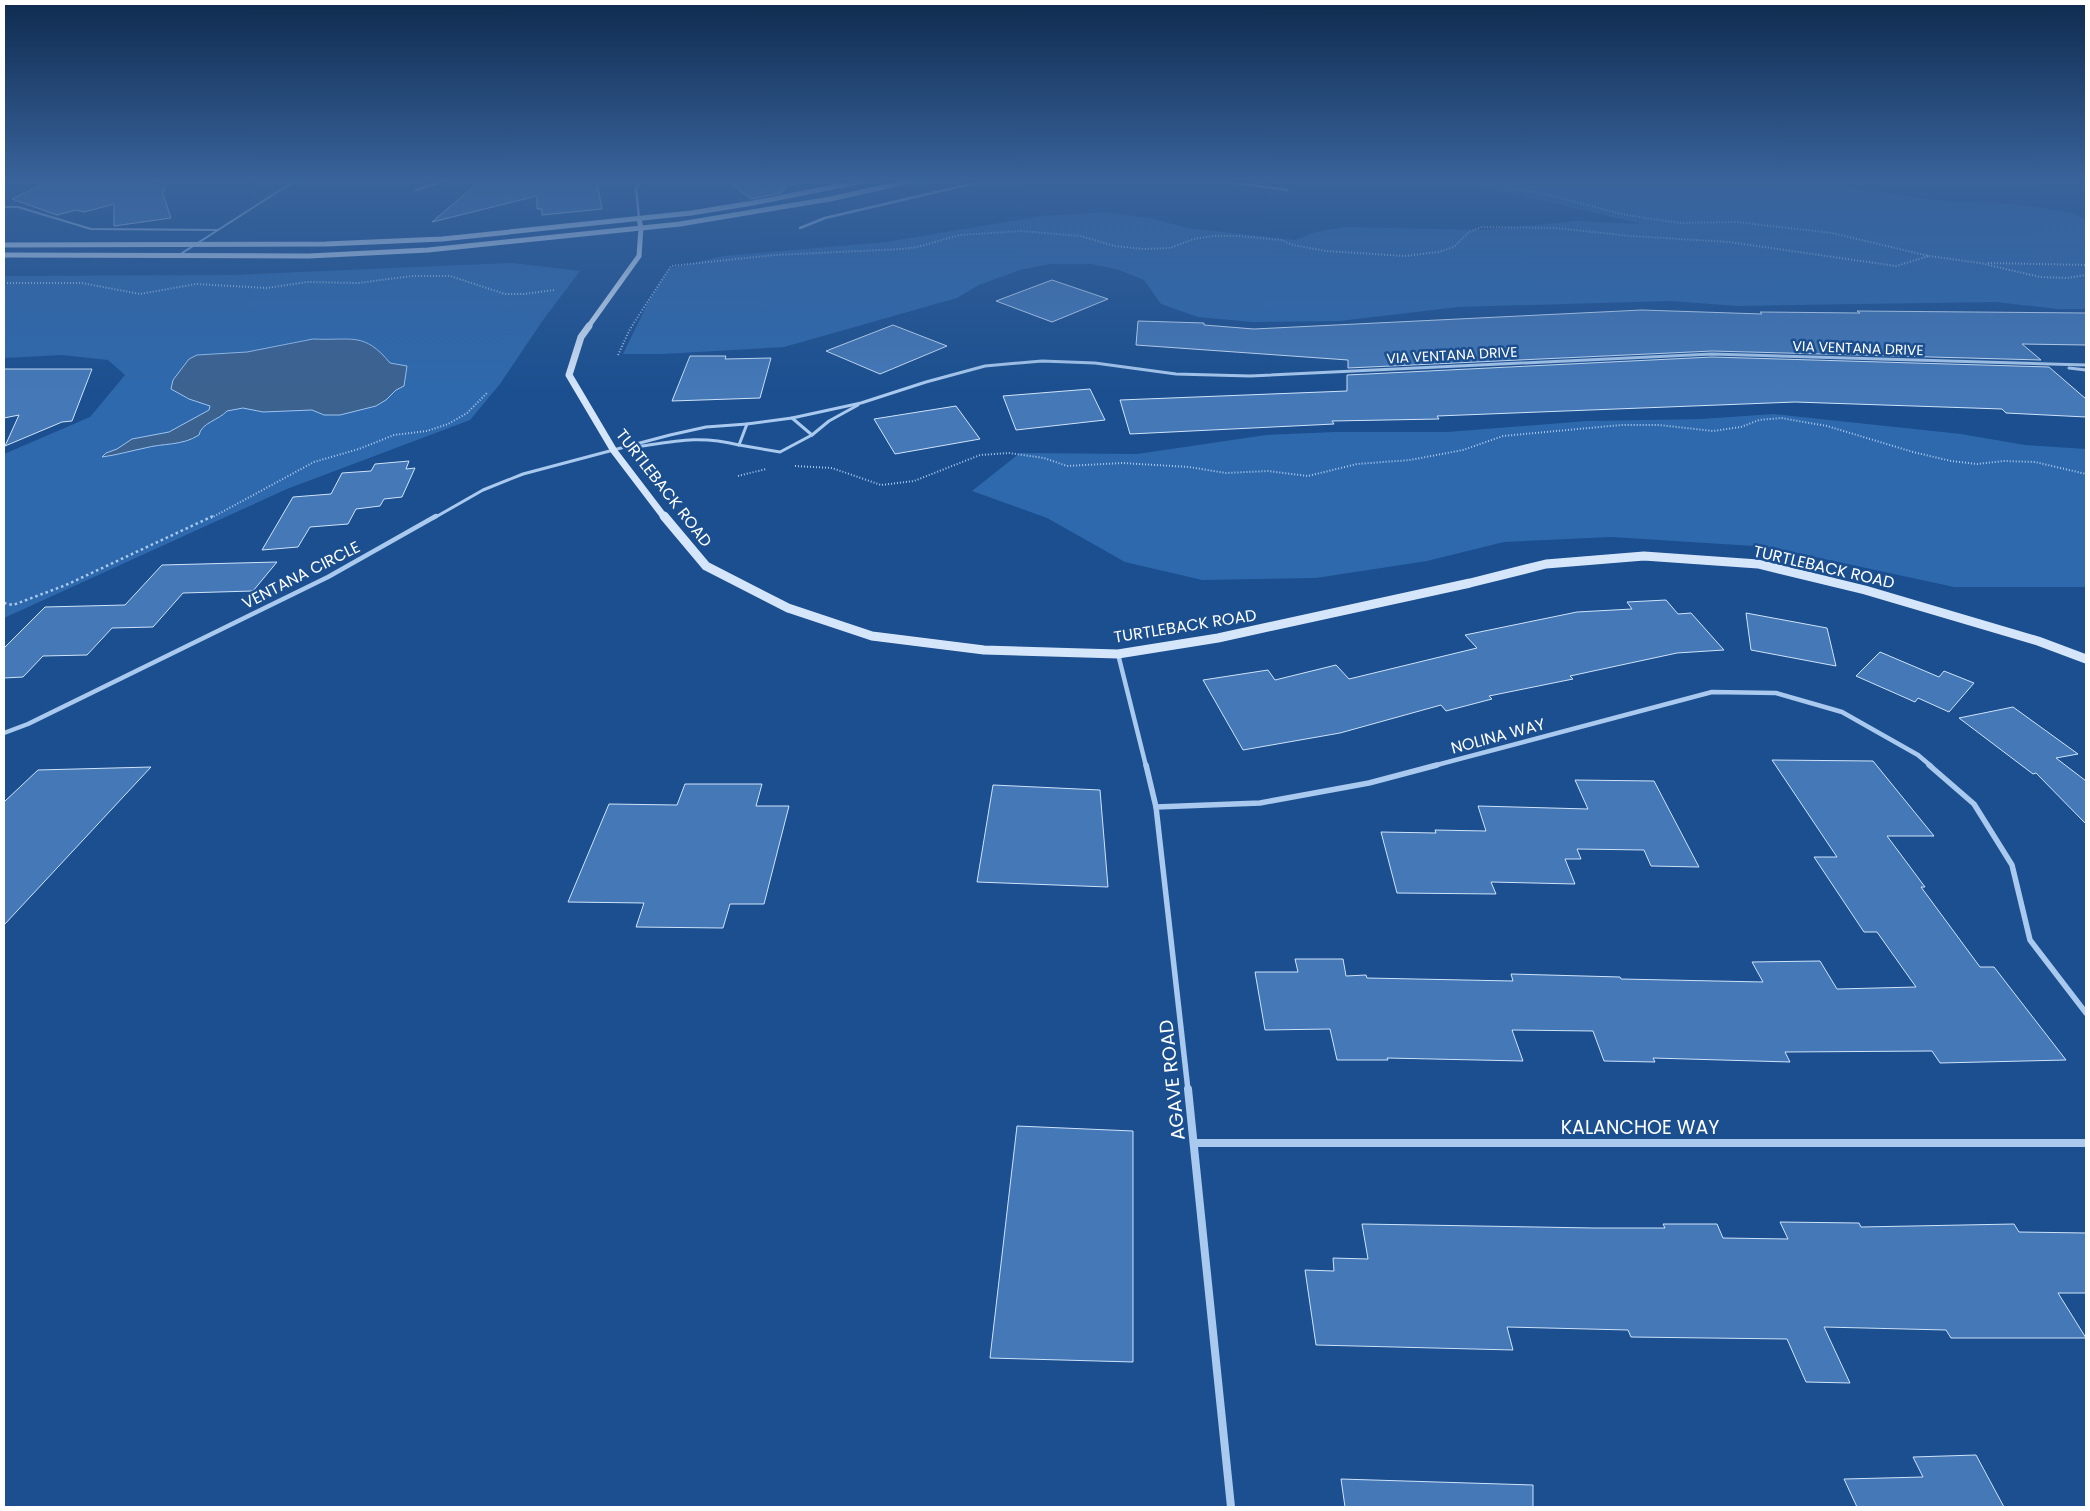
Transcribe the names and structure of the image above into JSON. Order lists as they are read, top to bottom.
{
  "streets": {
    "main road": ["TURTLEBACK ROAD"],
    "street": [
      "VIA VENTANA DRIVE",
      "VENTANA CIRCLE",
      "NOLINA WAY",
      "AGAVE ROAD",
      "KALANCHOE WAY"
    ]
  },
  "crossings": [
    ["TURTLEBACK ROAD", "VENTANA CIRCLE"],
    ["TURTLEBACK ROAD", "AGAVE ROAD"],
    ["NOLINA WAY", "AGAVE ROAD"],
    ["AGAVE ROAD", "KALANCHOE WAY"]
  ]
}
